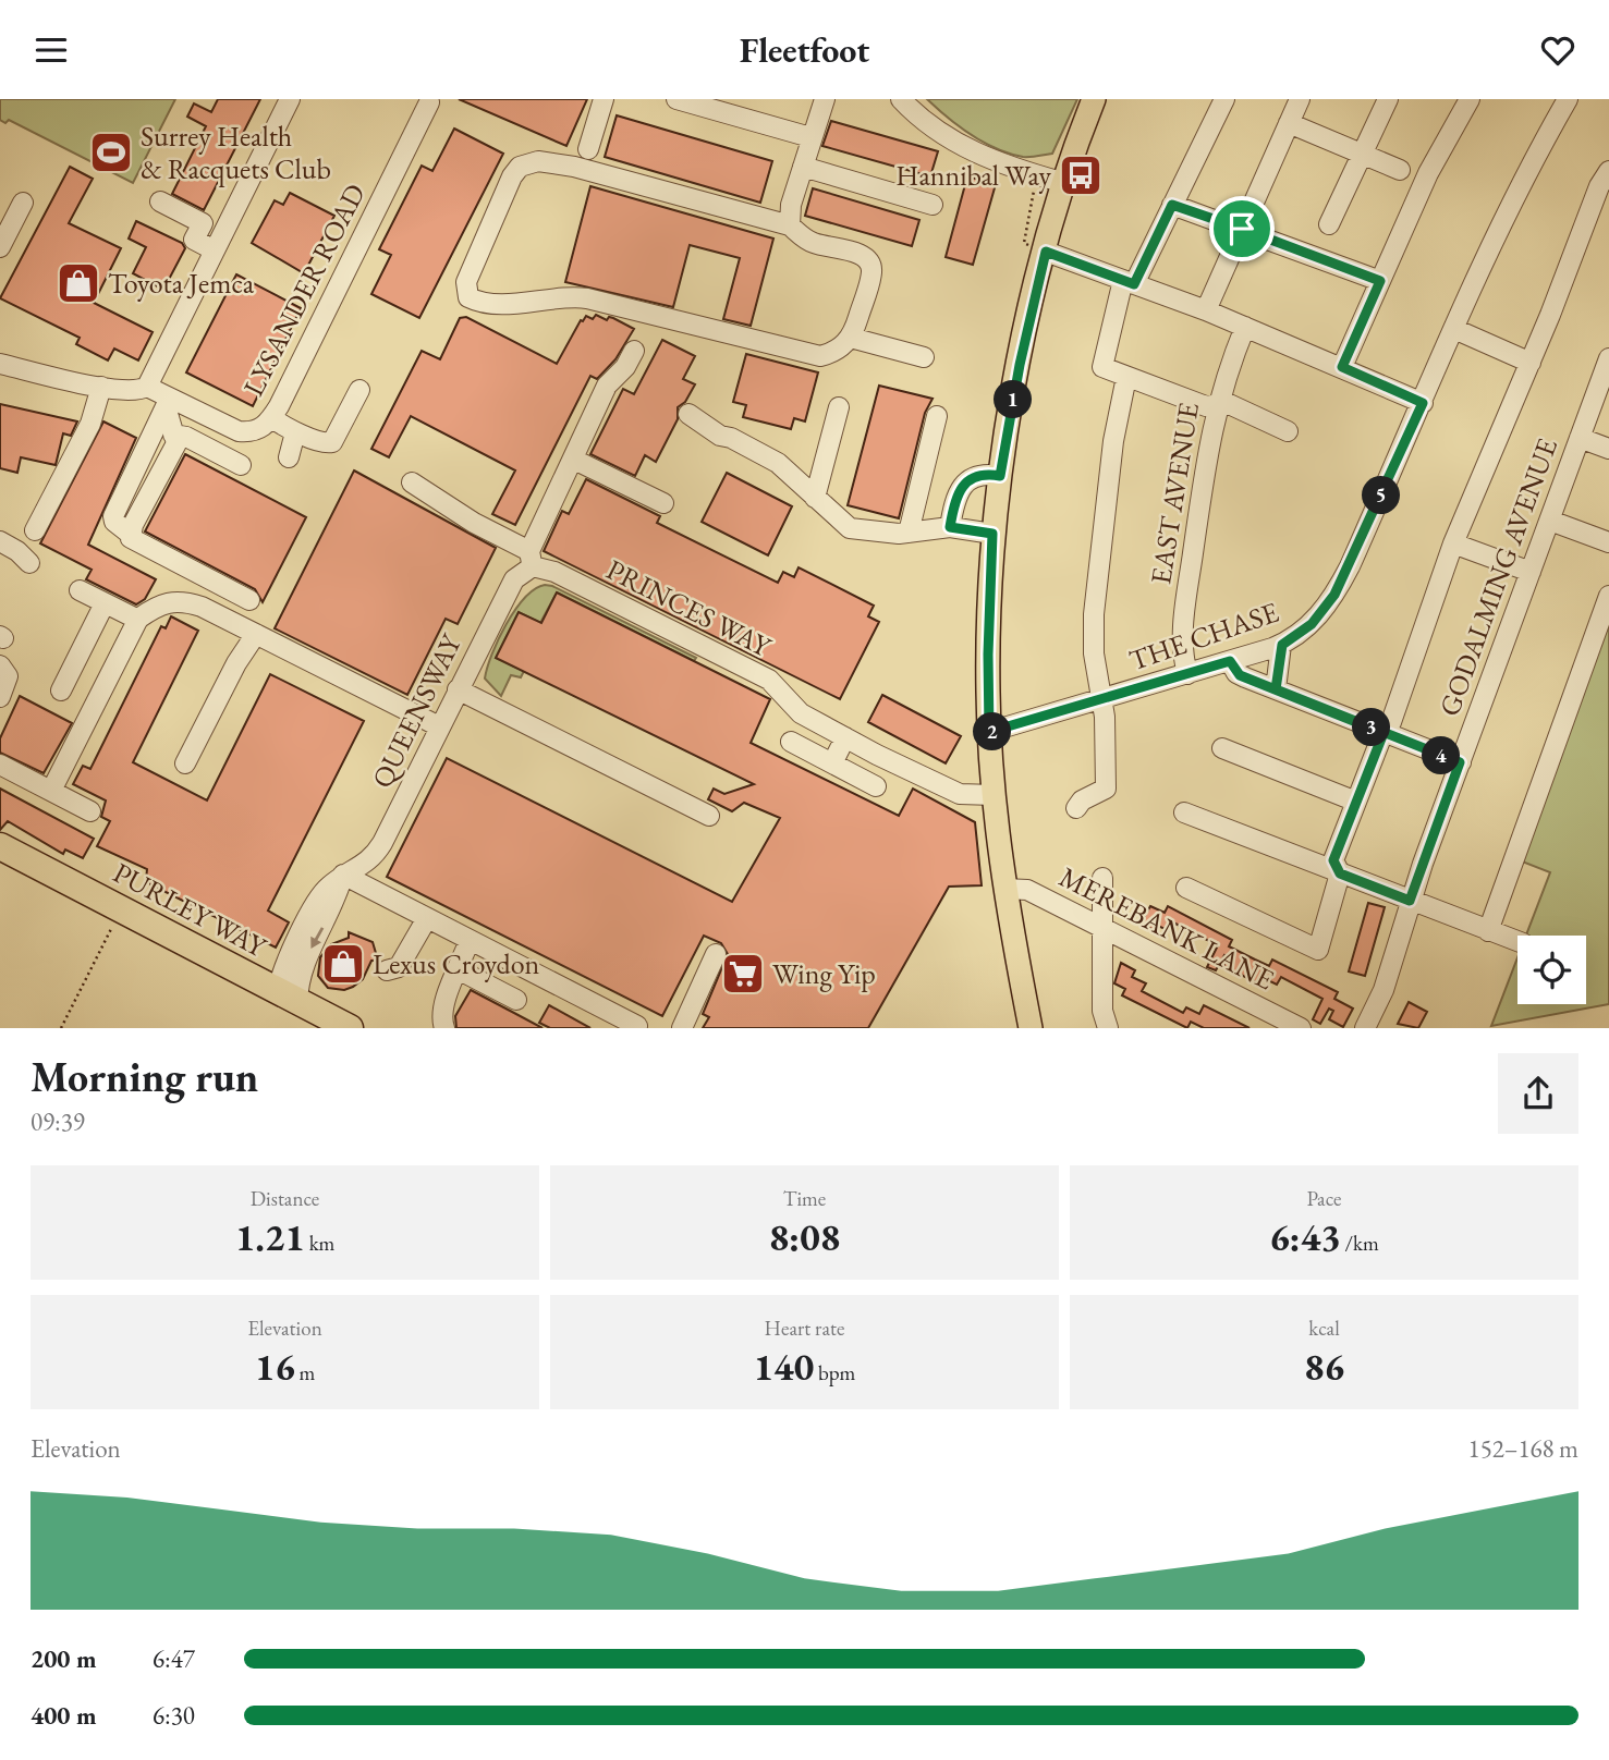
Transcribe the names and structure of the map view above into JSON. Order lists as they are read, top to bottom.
{
  "streets": {
    "highway": ["PURLEY WAY"],
    "street": [
      "LYSANDER ROAD",
      "EAST AVENUE",
      "GODALMING AVENUE",
      "PRINCES WAY",
      "THE CHASE",
      "QUEENSWAY",
      "MEREBANK LANE"
    ]
  },
  "crossings": [
    ["EAST AVENUE", "THE CHASE"],
    ["PRINCES WAY", "QUEENSWAY"]
  ],
  "places": {
    "sports": ["Surrey Health & Racquets Club"],
    "bus stop": ["Hannibal Way"],
    "shop": ["Toyota Jemca", "Lexus Croydon"],
    "supermarket": ["Wing Yip"]
  },
  "page": {
    "header": "Fleetfoot",
    "pins": [
      "1",
      "5",
      "3",
      "2",
      "4"
    ],
    "heading": ["Morning run", "09:39"],
    "stats": [
      ["Distance", "1.21 km"],
      ["Time", "8:08"],
      ["Pace", "6:43 /km"],
      ["Elevation", "16 m"],
      ["Heart rate", "140 bpm"],
      ["kcal", "86"]
    ],
    "chart": ["Elevation", "152–168 m"],
    "list": [
      {
        "name": "200 m",
        "note": "6:47"
      },
      {
        "name": "400 m",
        "note": "6:30"
      }
    ]
  }
}
